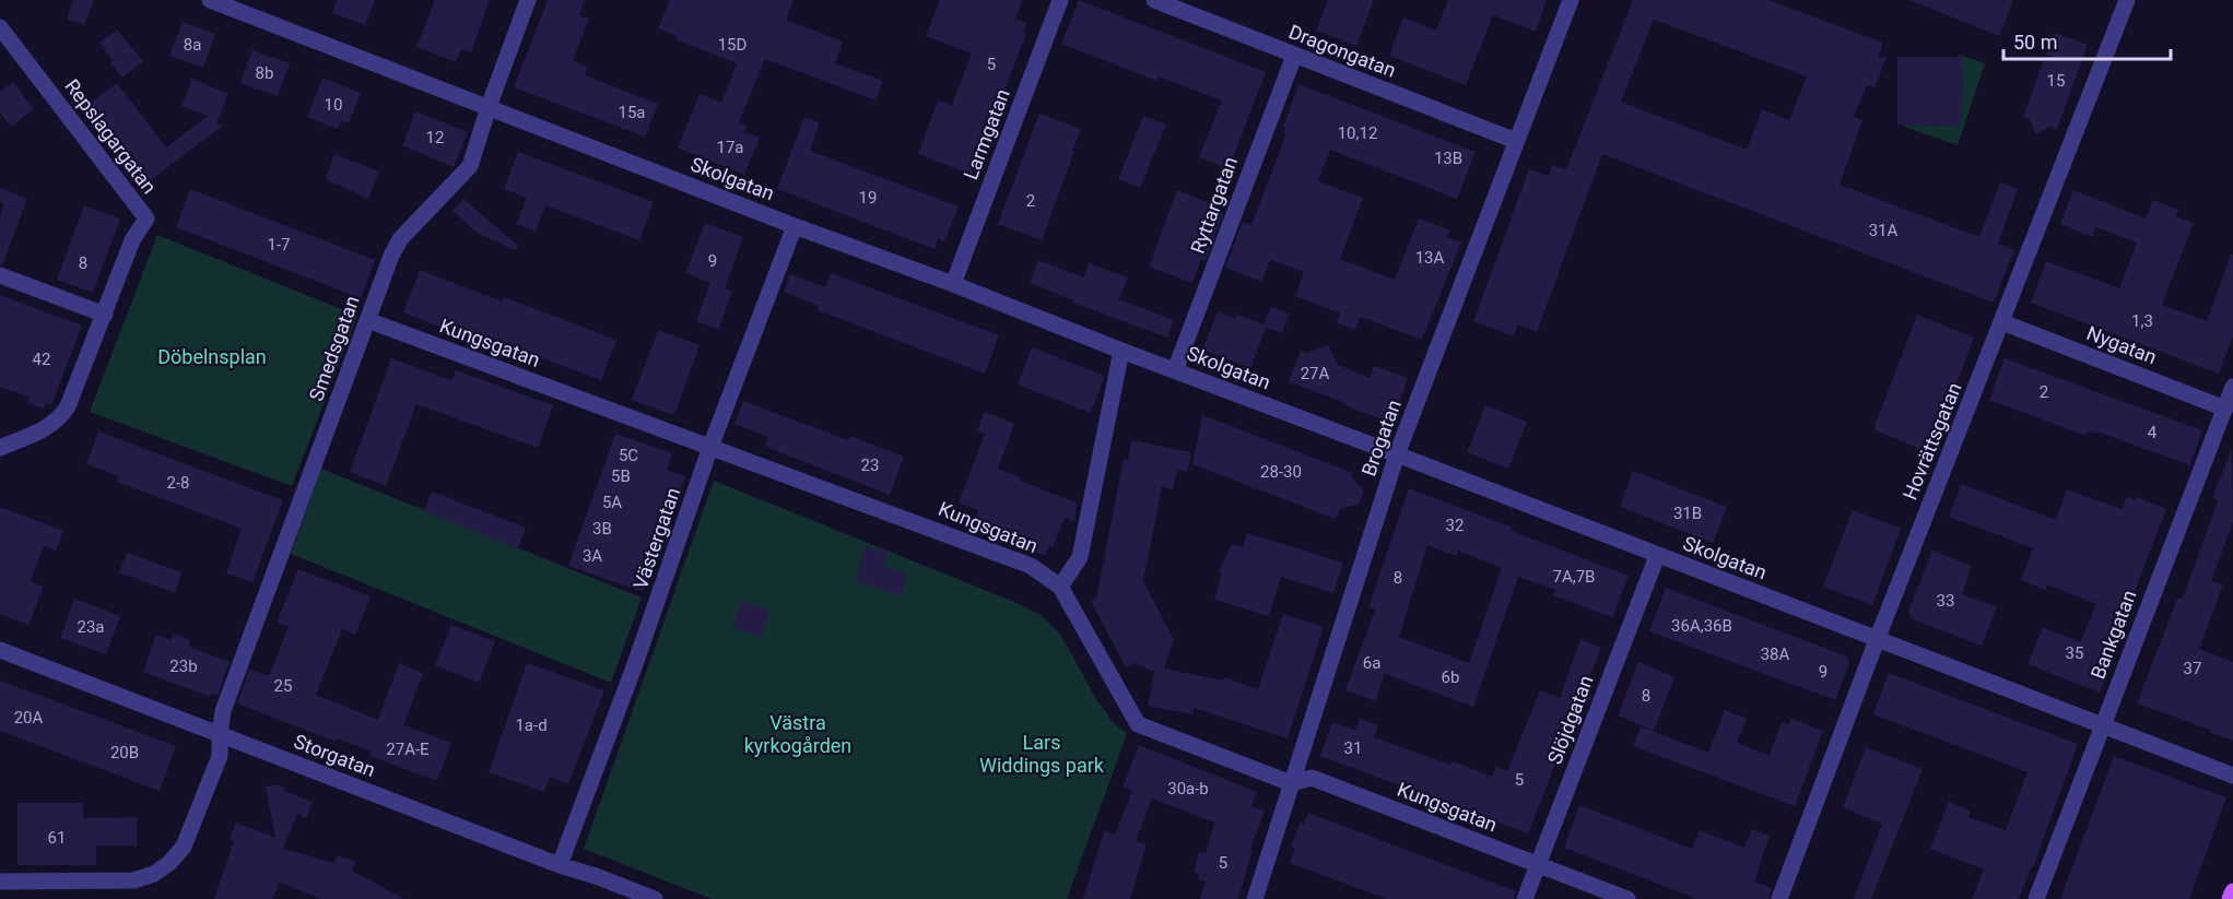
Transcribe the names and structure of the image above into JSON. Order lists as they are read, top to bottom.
{
  "streets": {
    "street": [
      "Dragongatan",
      "Larmgatan",
      "Repslagargatan",
      "Skolgatan",
      "Ryttargatan",
      "Kungsgatan",
      "Nygatan",
      "Smedsgatan",
      "Brogatan",
      "Hovrättsgatan",
      "Västergatan",
      "Bankgatan",
      "Slöjdgatan",
      "Storgatan"
    ]
  },
  "crossings": [
    ["Dragongatan", "Ryttargatan"],
    ["Dragongatan", "Brogatan"],
    ["Larmgatan", "Skolgatan"],
    ["Skolgatan", "Ryttargatan"],
    ["Skolgatan", "Smedsgatan"],
    ["Skolgatan", "Brogatan"],
    ["Skolgatan", "Hovrättsgatan"],
    ["Skolgatan", "Västergatan"],
    ["Skolgatan", "Bankgatan"],
    ["Skolgatan", "Slöjdgatan"],
    ["Kungsgatan", "Smedsgatan"],
    ["Kungsgatan", "Brogatan"],
    ["Kungsgatan", "Västergatan"],
    ["Kungsgatan", "Slöjdgatan"],
    ["Nygatan", "Hovrättsgatan"],
    ["Nygatan", "Bankgatan"],
    ["Smedsgatan", "Storgatan"],
    ["Västergatan", "Storgatan"]
  ],
  "parks": ["Döbelnsplan", "Västra kyrkogården", "Lars Widdings park"],
  "house_numbers": [
    "8a",
    "15D",
    "5",
    "8b",
    "15",
    "10",
    "15a",
    "10,12",
    "12",
    "17a",
    "13B",
    "19",
    "2",
    "31A",
    "1-7",
    "13A",
    "9",
    "8",
    "1,3",
    "42",
    "27A",
    "2",
    "4",
    "5C",
    "23",
    "28-30",
    "5B",
    "2-8",
    "5A",
    "31B",
    "32",
    "3B",
    "3A",
    "7A,7B",
    "8",
    "33",
    "36A,36B",
    "23a",
    "35",
    "38A",
    "6a",
    "23b",
    "37",
    "9",
    "6b",
    "25",
    "8",
    "20A",
    "1a-d",
    "31",
    "27A-E",
    "20B",
    "5",
    "30a-b",
    "61",
    "5"
  ],
  "scale_bar": "50 m"
}
